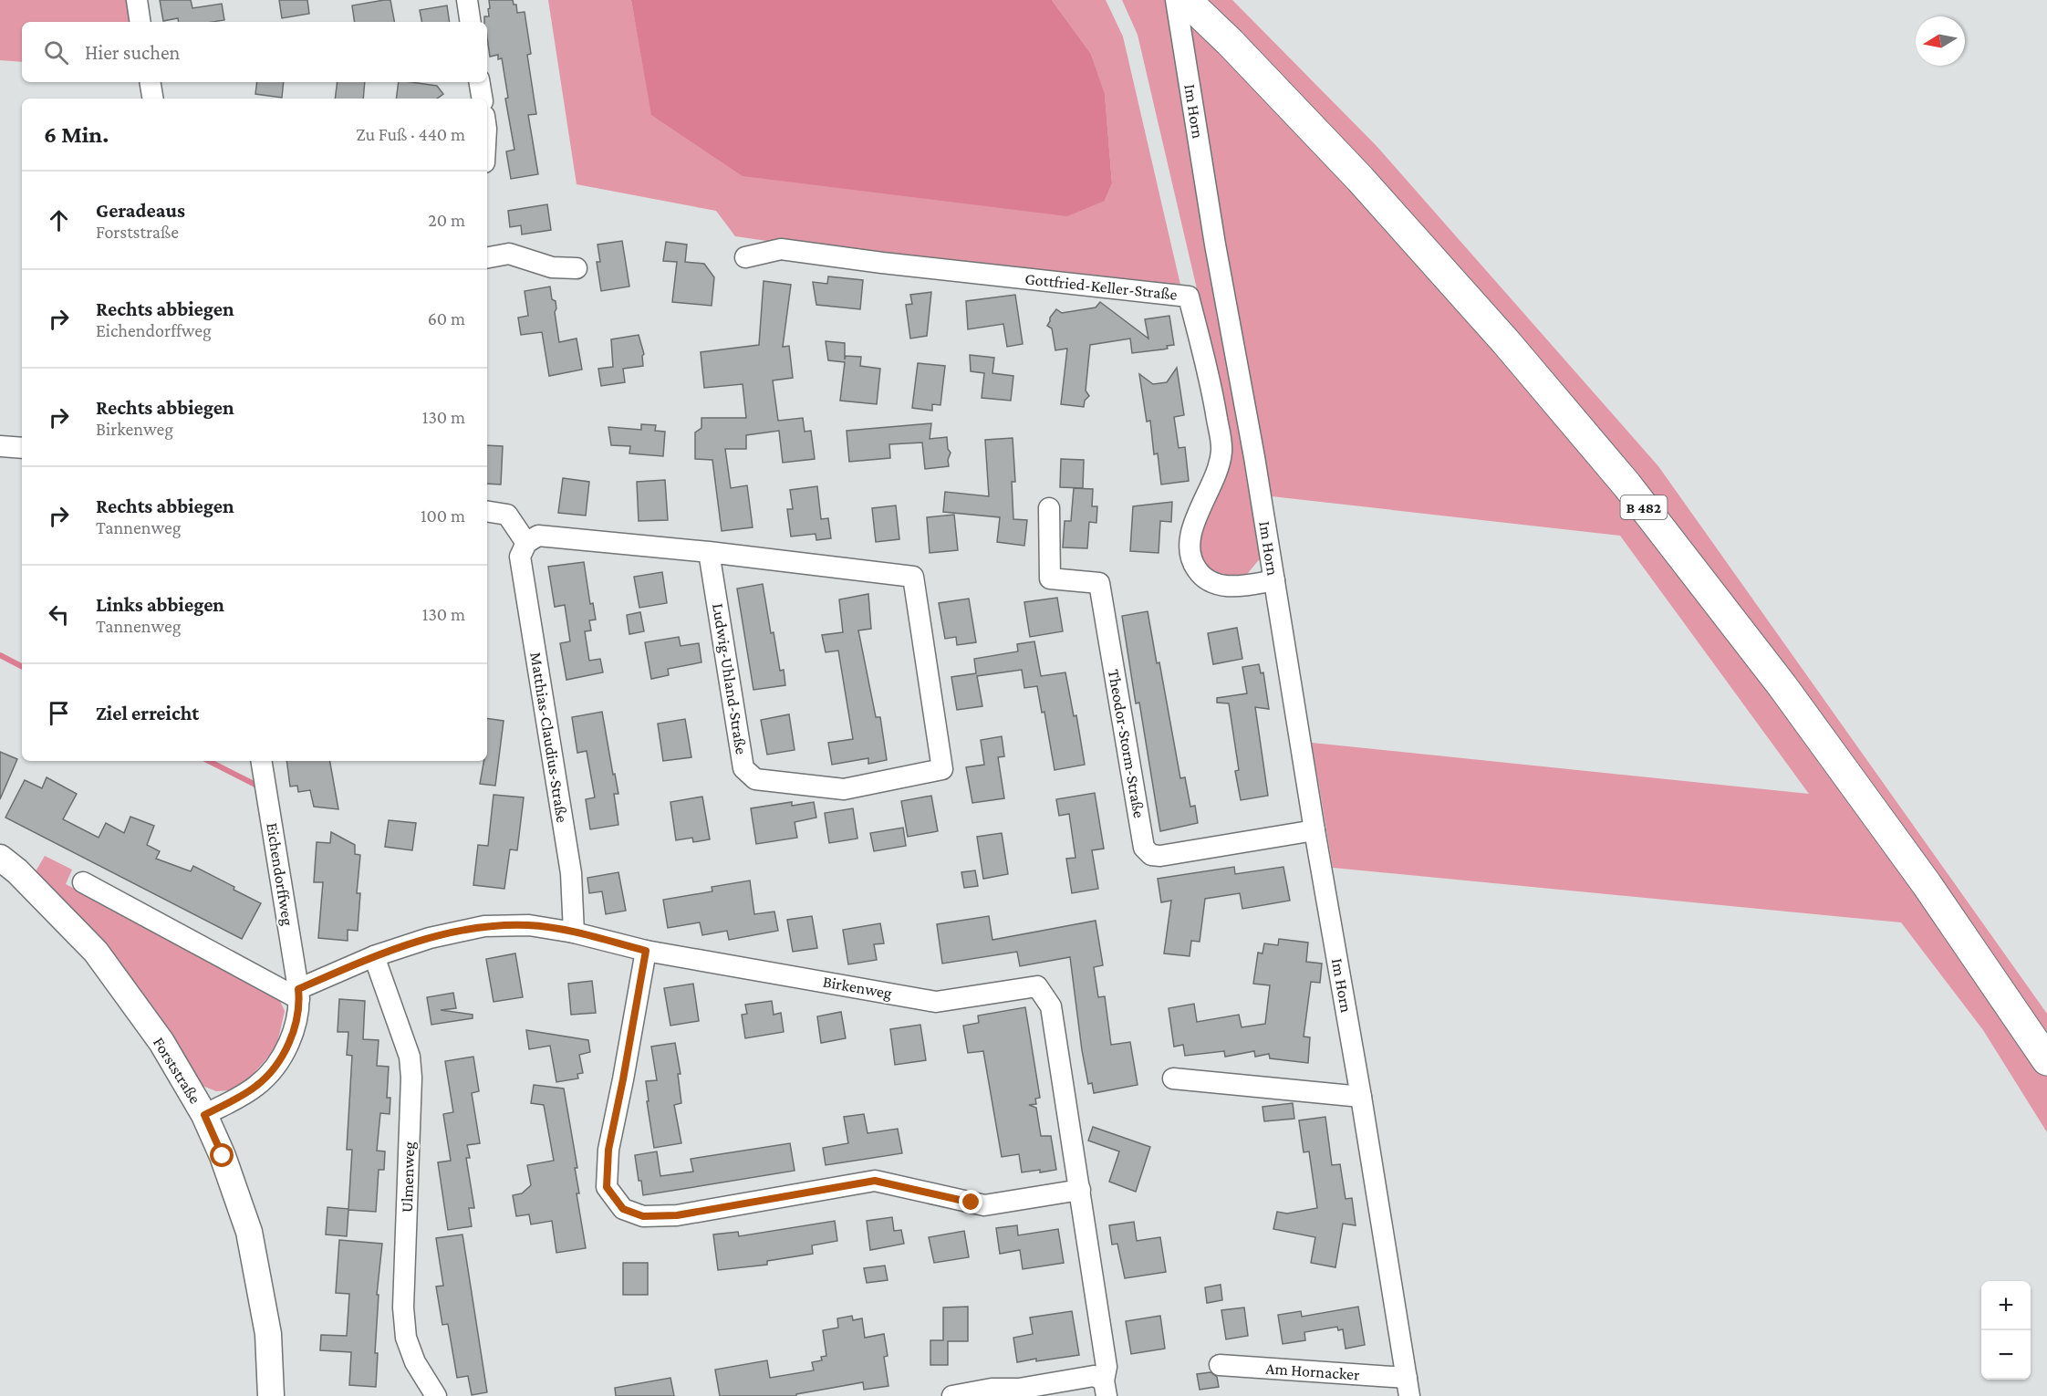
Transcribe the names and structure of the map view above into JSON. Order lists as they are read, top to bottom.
{
  "streets": {
    "main road": ["B 482"],
    "street": [
      "Im Horn",
      "Gottfried-Keller-Straße",
      "Ludwig-Uhland-Straße",
      "Matthias-Claudius-Straße",
      "Theodor-Storm-Straße",
      "Eichendorffweg",
      "Birkenweg",
      "Forststraße",
      "Ulmenweg",
      "Am Hornacker"
    ]
  },
  "crossings": [
    ["Im Horn", "Gottfried-Keller-Straße"],
    ["Im Horn", "Theodor-Storm-Straße"],
    ["Im Horn", "Am Hornacker"],
    ["Matthias-Claudius-Straße", "Birkenweg"],
    ["Eichendorffweg", "Birkenweg"],
    ["Eichendorffweg", "Forststraße"],
    ["Birkenweg", "Ulmenweg"]
  ],
  "north": "left",
  "page": {
    "search": "Hier suchen",
    "heading": ["6 Min.", "Zu Fuß · 440 m"],
    "list": [
      ["Geradeaus", "Forststraße", "20 m"],
      ["Rechts abbiegen", "Eichendorffweg", "60 m"],
      ["Rechts abbiegen", "Birkenweg", "130 m"],
      ["Rechts abbiegen", "Tannenweg", "100 m"],
      ["Links abbiegen", "Tannenweg", "130 m"],
      "Ziel erreicht"
    ],
    "map_buttons": ["+", "−"]
  }
}
